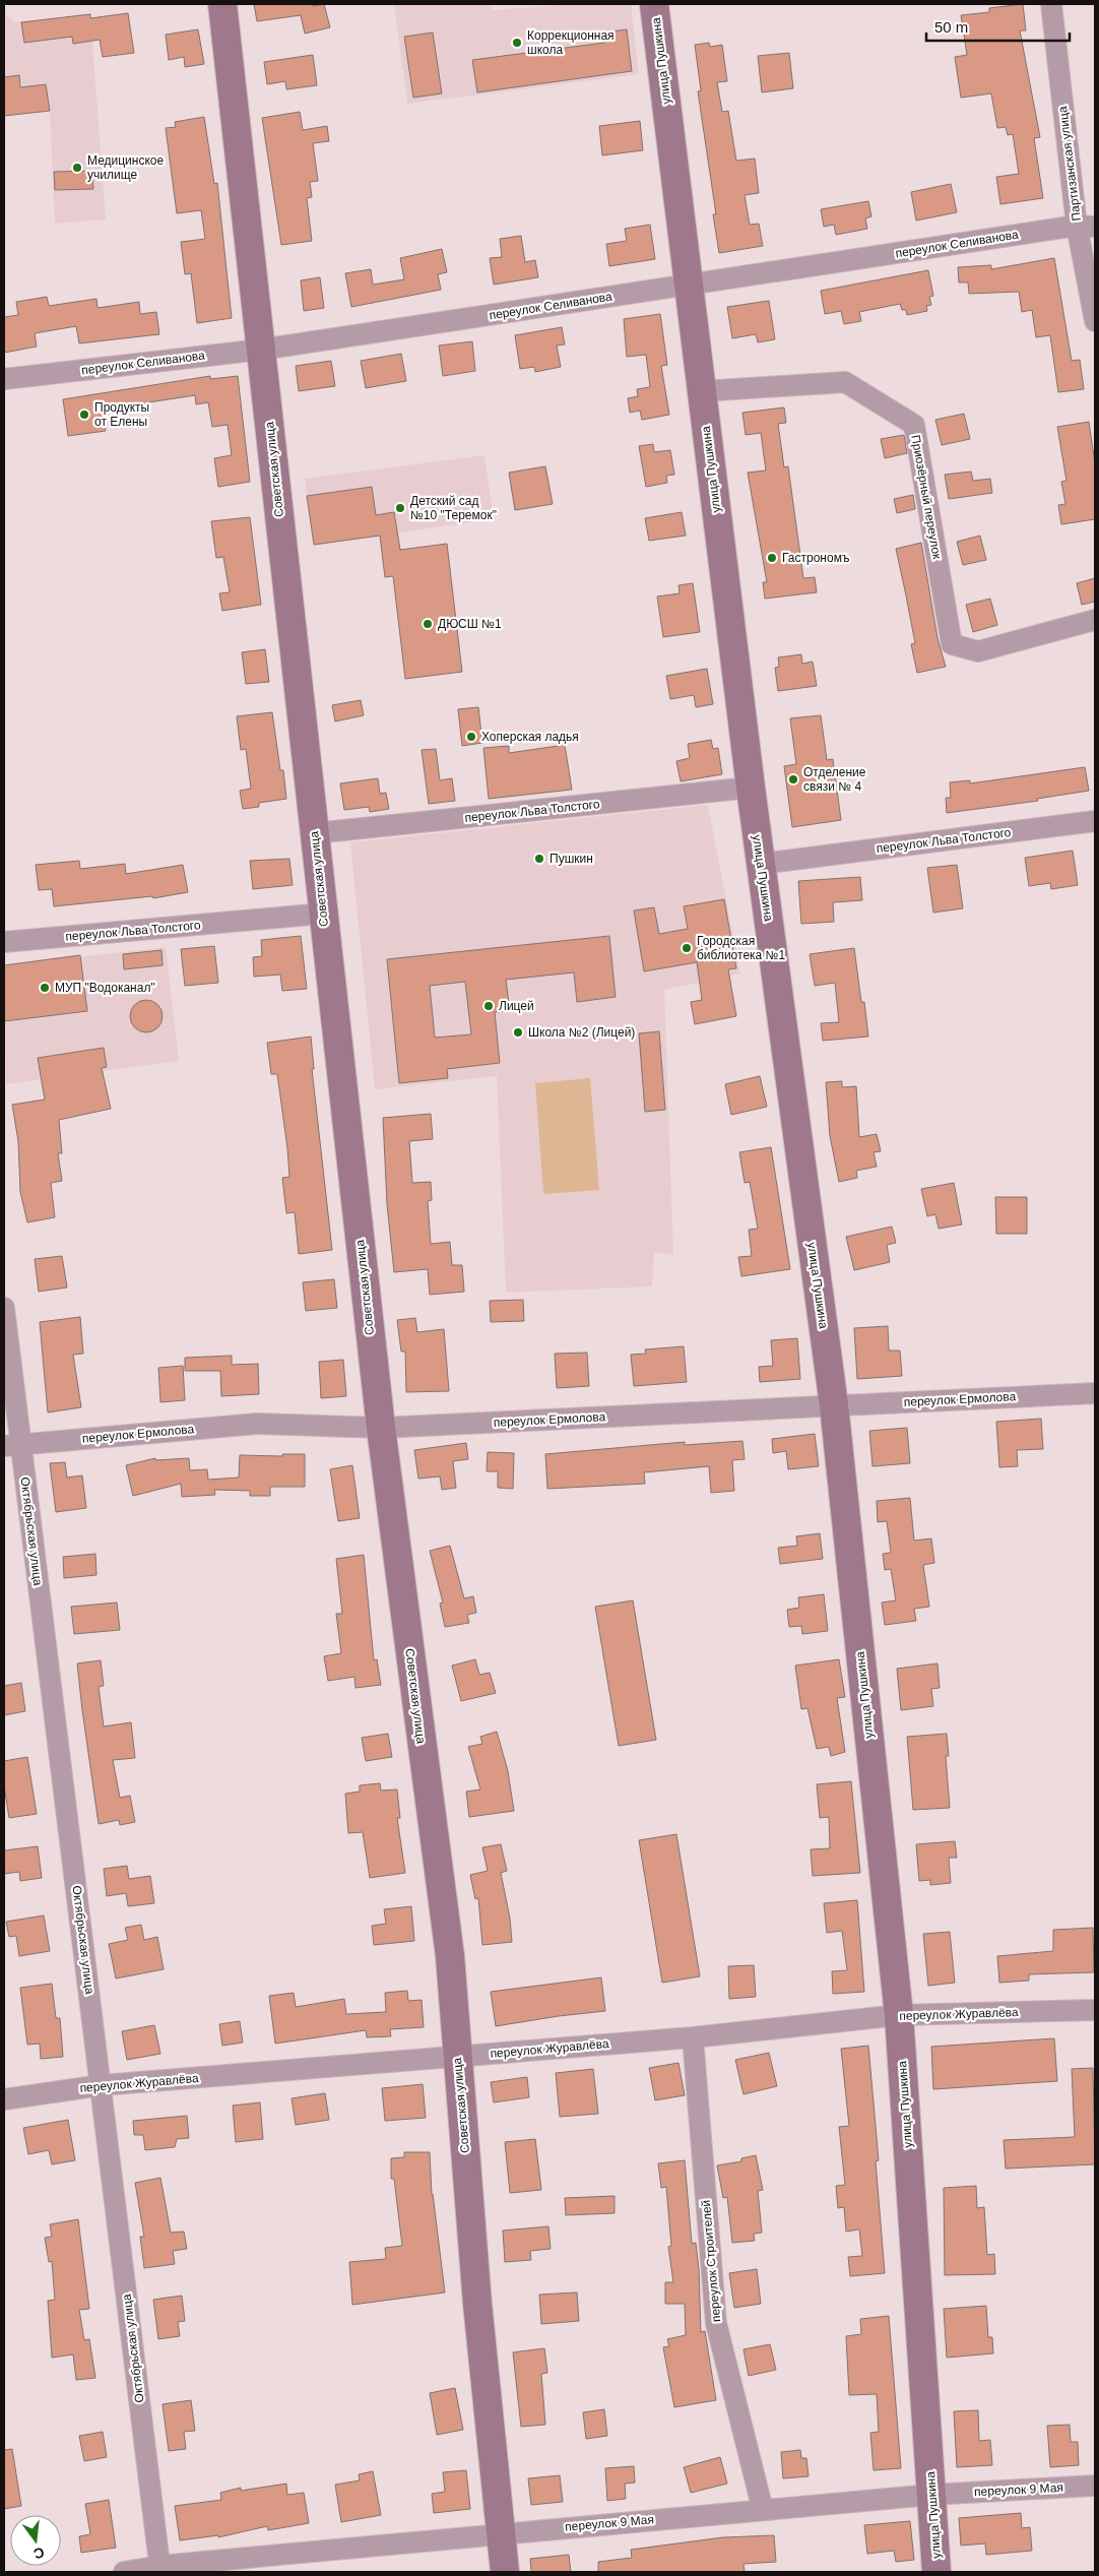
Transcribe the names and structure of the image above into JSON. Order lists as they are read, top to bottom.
{
  "streets": {
    "main road": ["улица Пушкина", "Советская улица"],
    "street": [
      "Партизанская улица",
      "переулок Селиванова",
      "Приозёрный переулок",
      "переулок Льва Толстого",
      "переулок Ермолова",
      "Октябрьская улица",
      "переулок Журавлёва",
      "переулок Строителей",
      "переулок 9 Мая"
    ]
  },
  "crossings": [
    ["улица Пушкина", "переулок Селиванова"],
    ["улица Пушкина", "Приозёрный переулок"],
    ["улица Пушкина", "переулок Льва Толстого"],
    ["улица Пушкина", "переулок Ермолова"],
    ["улица Пушкина", "переулок Журавлёва"],
    ["улица Пушкина", "переулок 9 Мая"],
    ["Партизанская улица", "переулок Селиванова"],
    ["переулок Селиванова", "Советская улица"],
    ["Советская улица", "переулок Льва Толстого"],
    ["Советская улица", "переулок Ермолова"],
    ["Советская улица", "переулок Журавлёва"],
    ["Советская улица", "переулок 9 Мая"],
    ["переулок Ермолова", "Октябрьская улица"],
    ["Октябрьская улица", "переулок Журавлёва"],
    ["Октябрьская улица", "переулок 9 Мая"],
    ["переулок Журавлёва", "переулок Строителей"],
    ["переулок Строителей", "переулок 9 Мая"]
  ],
  "places": [
    "Коррекционная школа",
    "Медицинское училище",
    "Продукты от Елены",
    "Детский сад №10 \"Теремок\"",
    "Гастрономъ",
    "ДЮСШ №1",
    "Хоперская ладья",
    "Отделение связи № 4",
    "Пушкин",
    "Городская библиотека №1",
    "МУП \"Водоканал\"",
    "Лицей",
    "Школа №2 (Лицей)"
  ],
  "scale_bar": "50 m",
  "north": "bottom"
}
